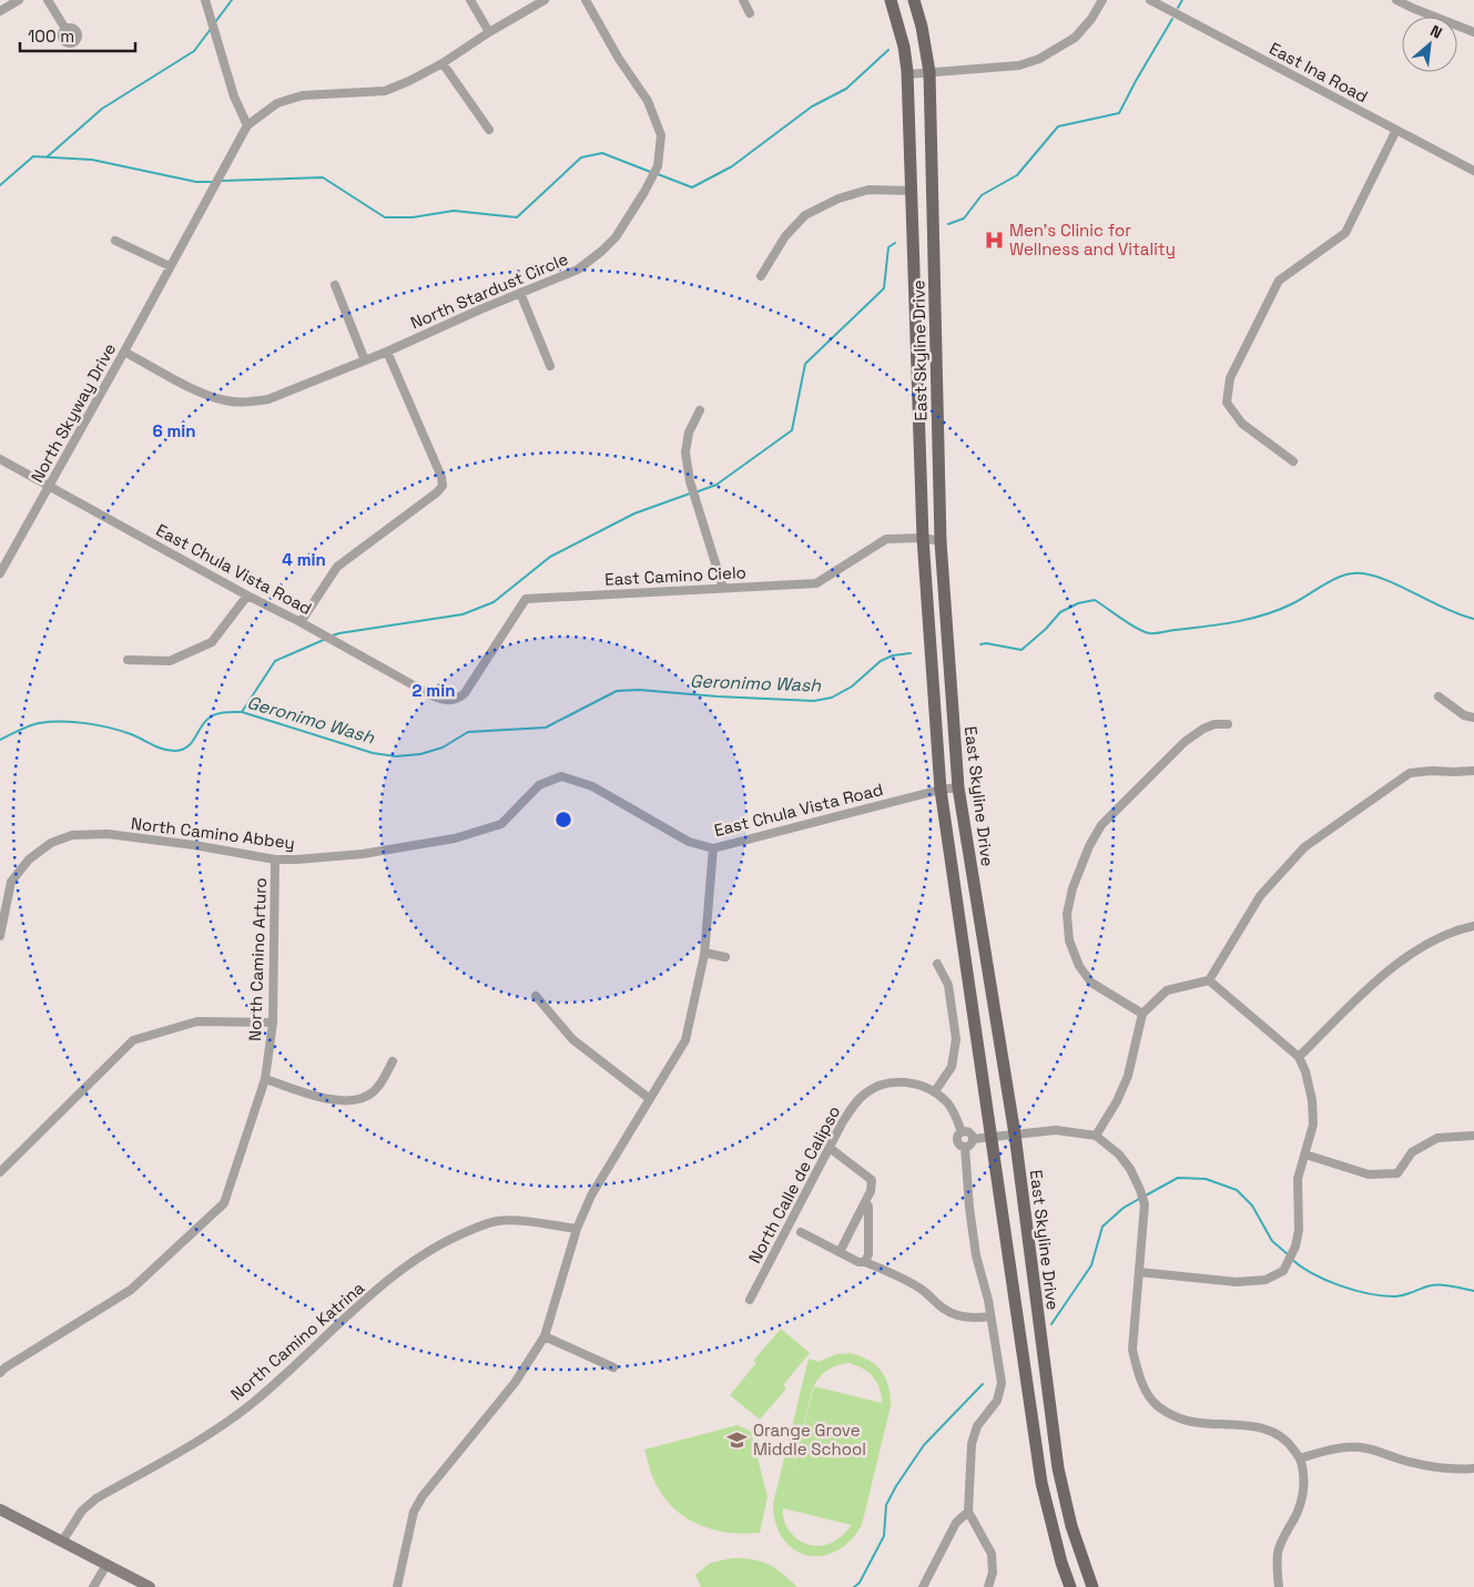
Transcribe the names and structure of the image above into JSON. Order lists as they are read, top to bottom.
{
  "streets": {
    "main road": ["East Skyline Drive"],
    "street": [
      "East Ina Road",
      "North Stardust Circle",
      "North Skyway Drive",
      "East Chula Vista Road",
      "East Camino Cielo",
      "North Camino Abbey",
      "North Camino Arturo",
      "North Calle de Calipso",
      "North Camino Katrina"
    ]
  },
  "crossings": [
    ["North Stardust Circle", "North Skyway Drive"],
    ["East Skyline Drive", "East Chula Vista Road"],
    ["East Skyline Drive", "East Camino Cielo"],
    ["North Skyway Drive", "East Chula Vista Road"],
    ["East Chula Vista Road", "East Camino Cielo"],
    ["East Chula Vista Road", "North Camino Abbey"],
    ["North Camino Abbey", "North Camino Arturo"]
  ],
  "water": ["Geronimo Wash"],
  "places": {
    "hospital": ["Men's Clinic for Wellness and Vitality"],
    "school or university": ["Orange Grove Middle School"]
  },
  "scale_bar": "100 m",
  "north": "top right",
  "rings": ["6 min", "4 min", "2 min"]
}
